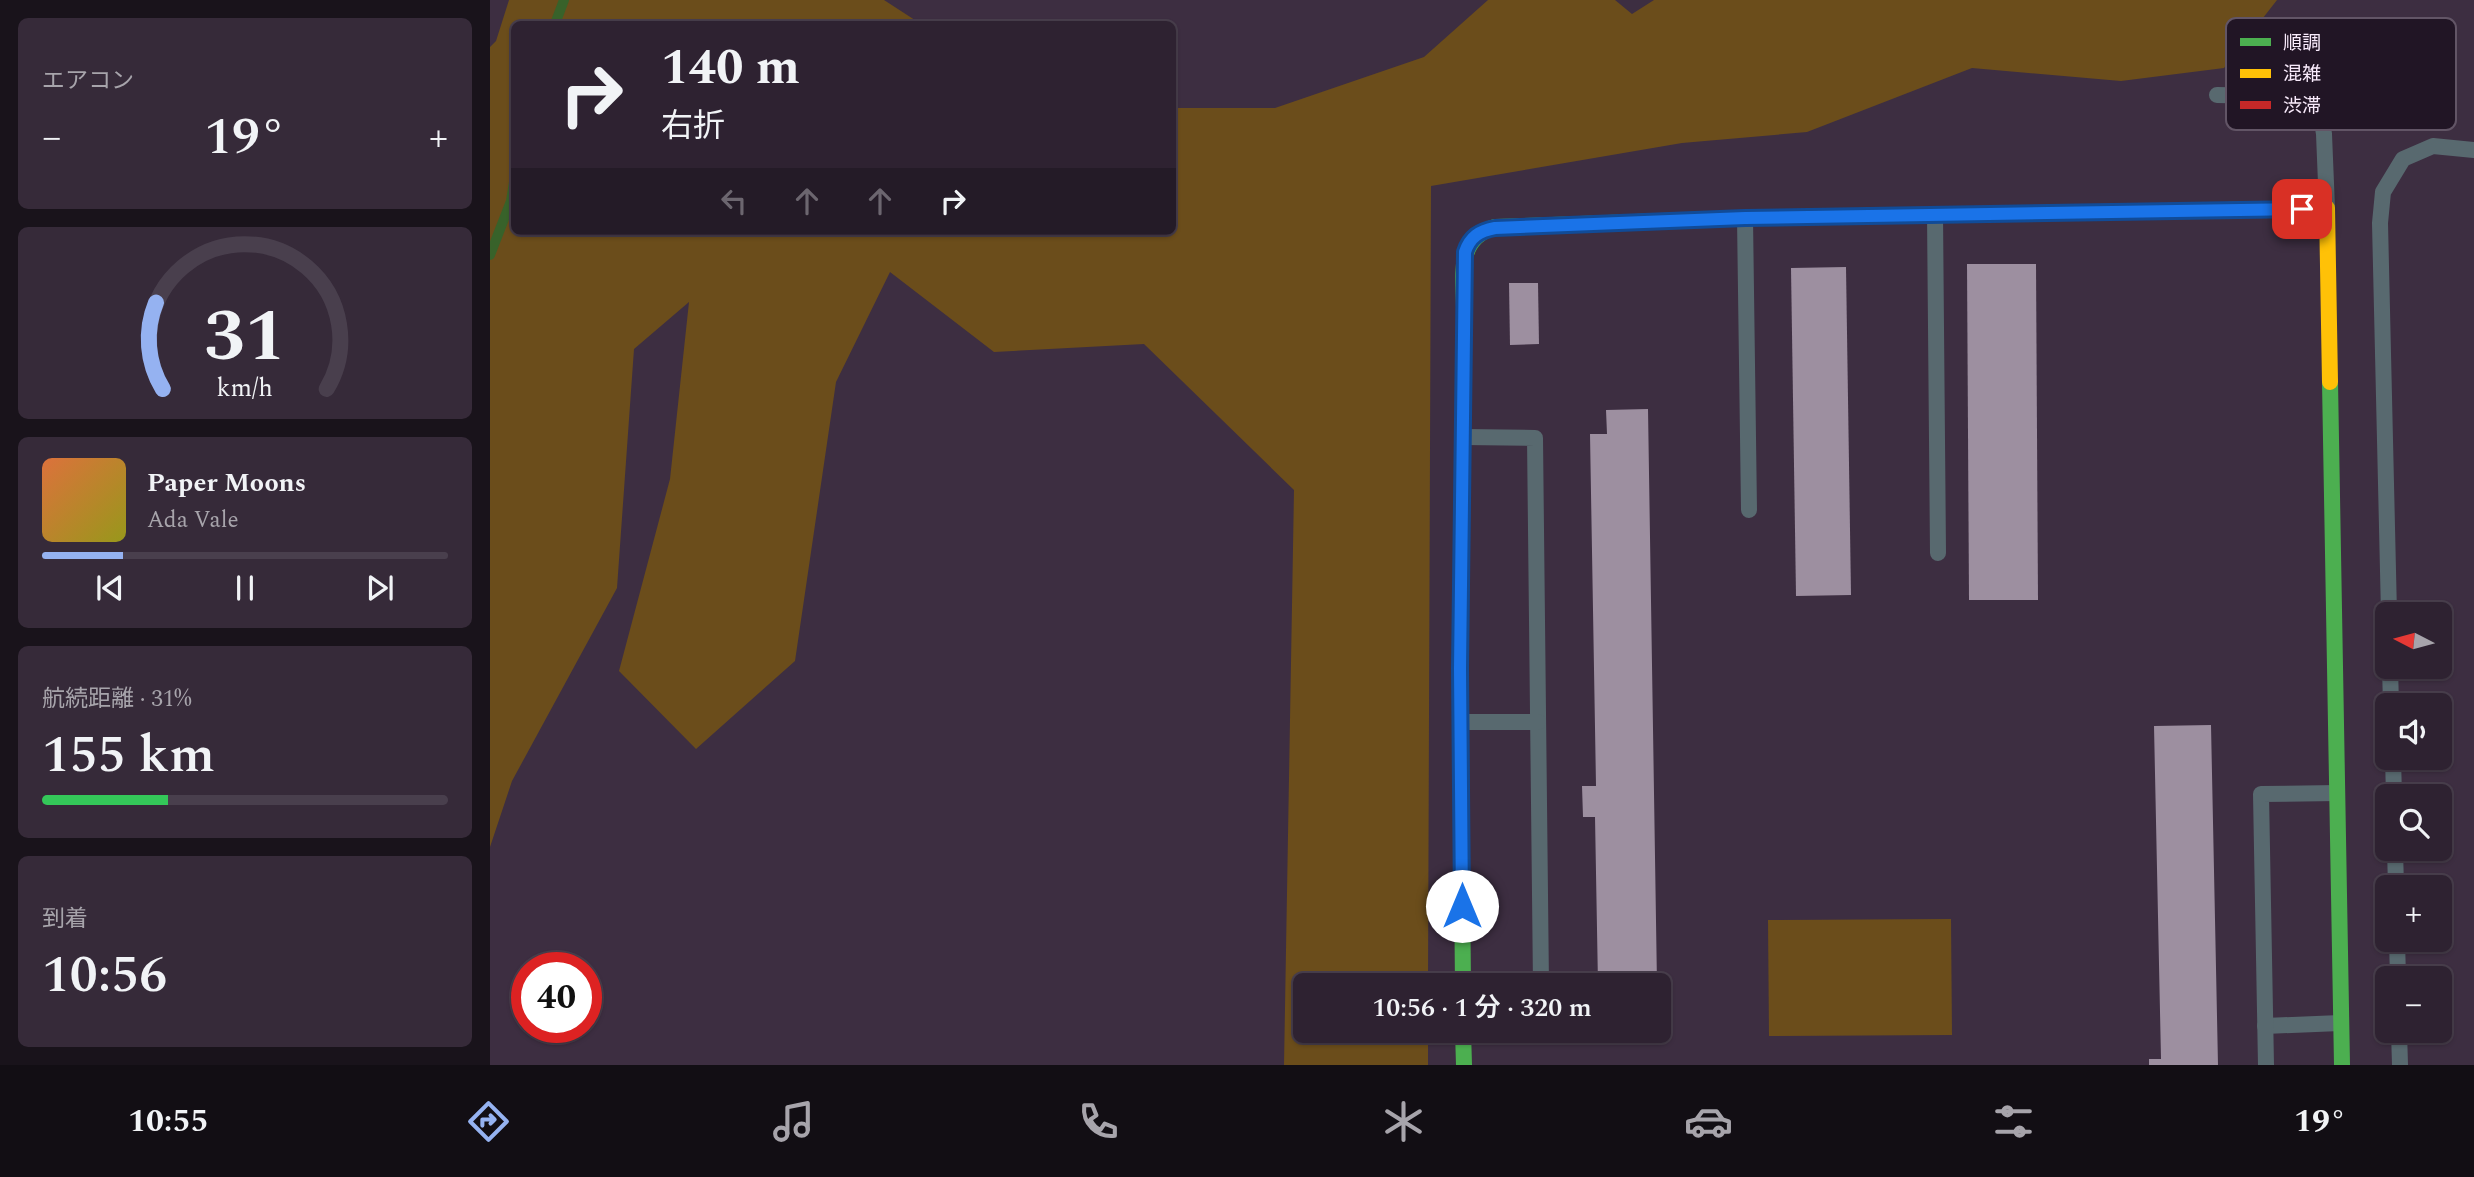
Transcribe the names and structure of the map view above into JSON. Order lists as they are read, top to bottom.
{
  "legend": ["順調", "混雑", "渋滞"],
  "north": "left",
  "page": {
    "tile": [
      "エアコン",
      ["航続距離 · 31%", "155 km"],
      ["到着", "10:56"]
    ],
    "turn": ["140 m", "右折"],
    "heat": ["−", "19°", "+"],
    "song": ["Paper Moons", "Ada Vale"],
    "map_buttons": ["+", "−"],
    "limit": "40",
    "trip": "10:56 · 1 分 · 320 m",
    "tabs": ["10:55", "19°"],
    "gauge": ["31", "km/h"]
  }
}
